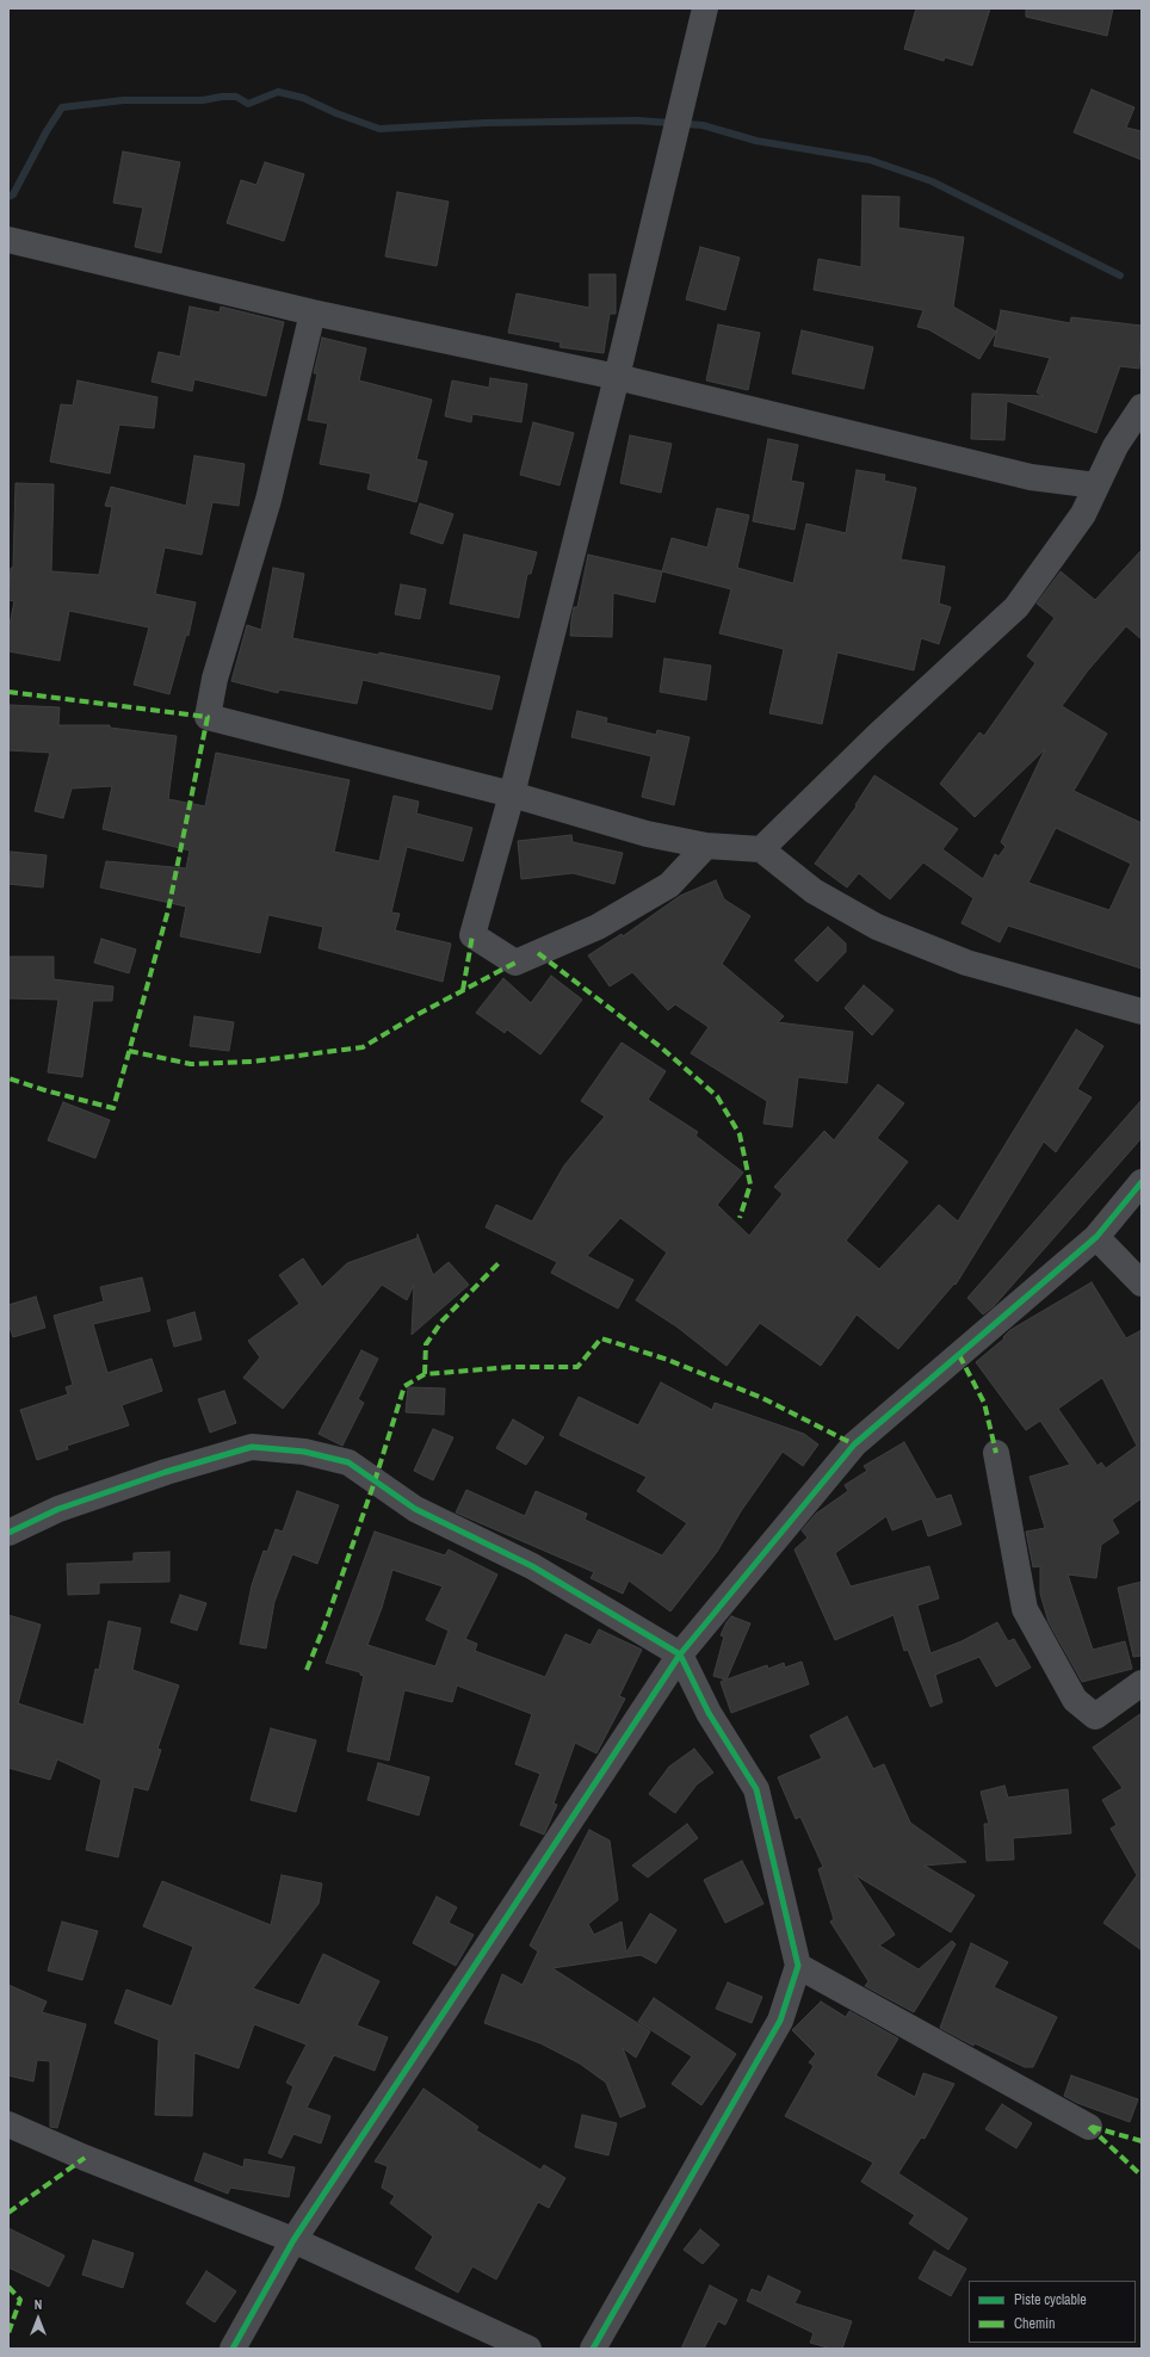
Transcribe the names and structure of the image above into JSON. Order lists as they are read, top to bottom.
{
  "legend": ["Piste cyclable", "Chemin"],
  "north": "top"
}
